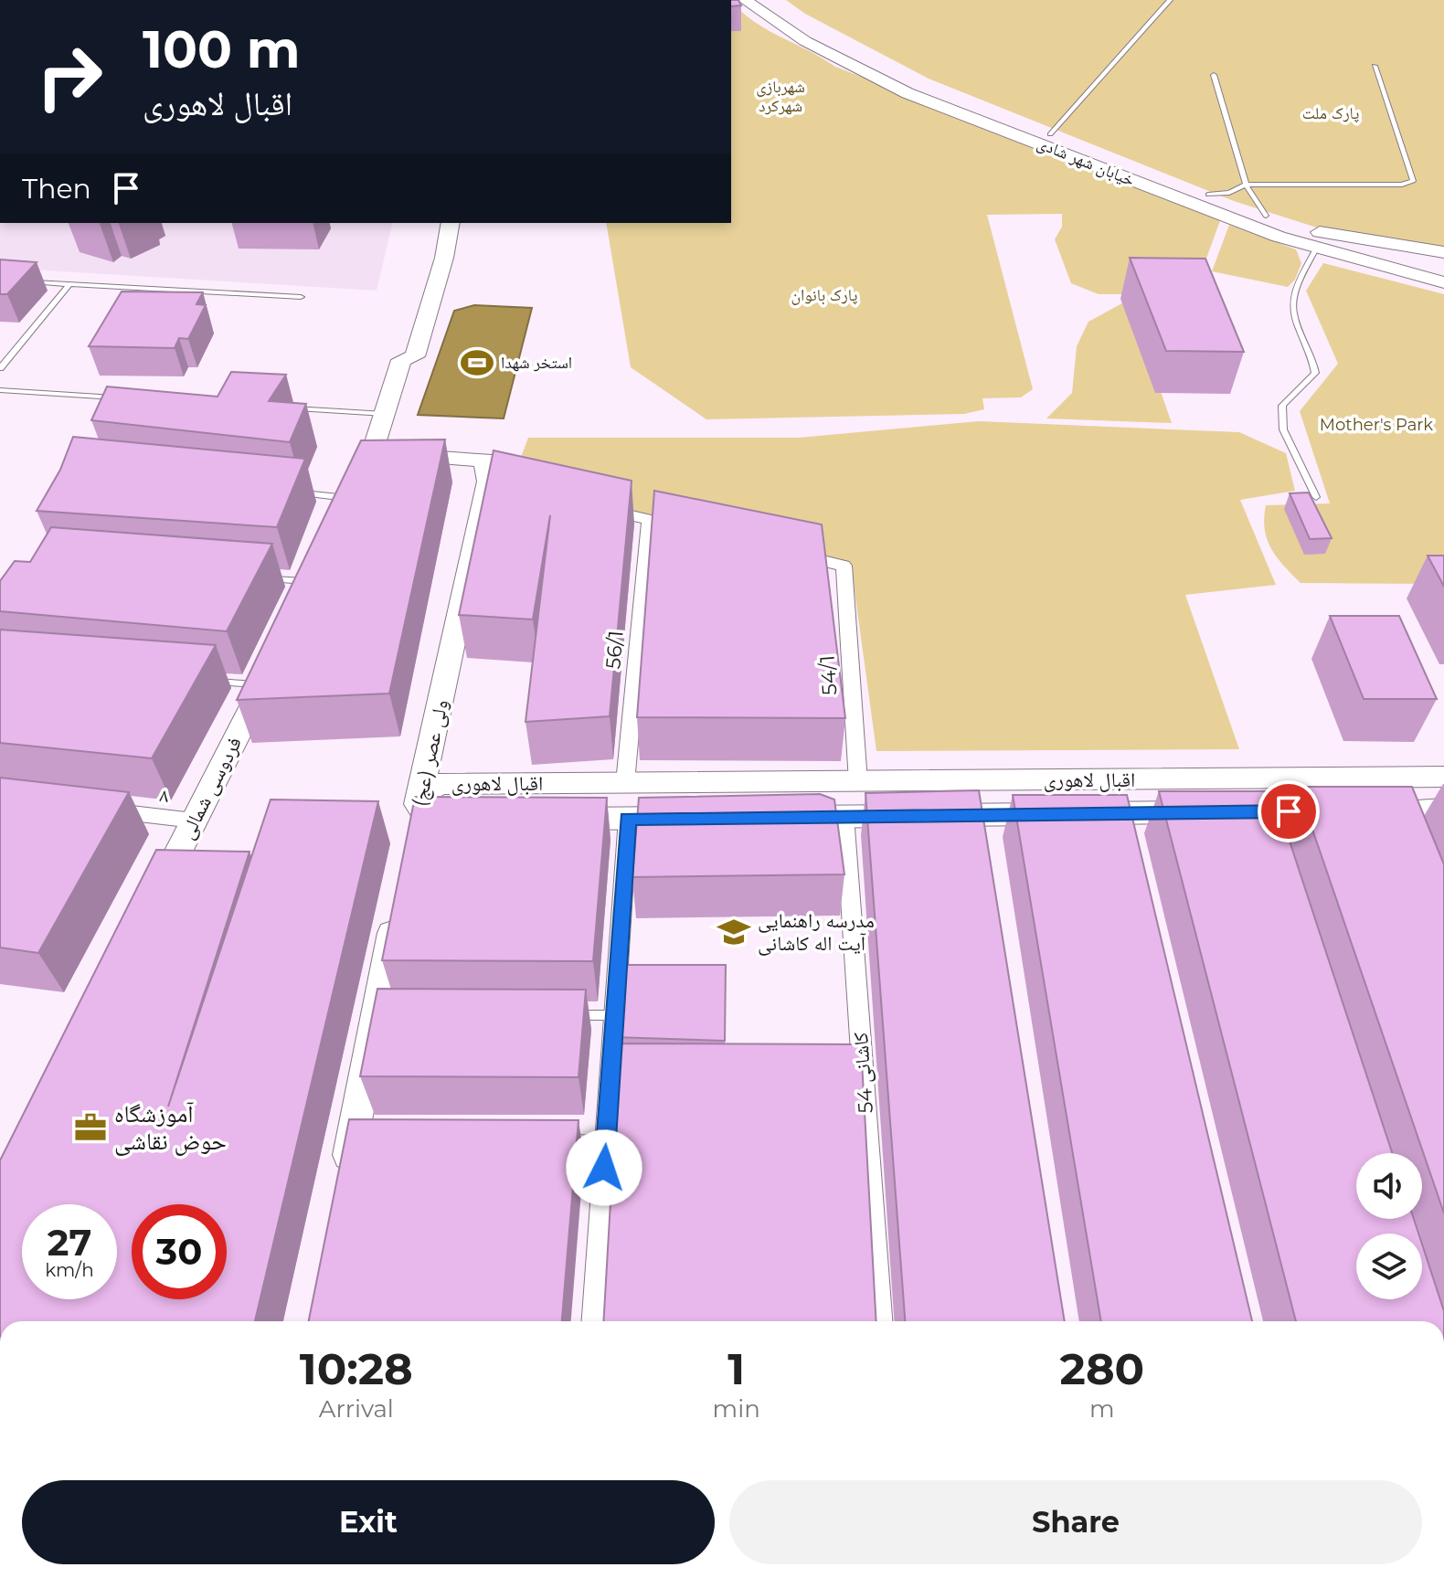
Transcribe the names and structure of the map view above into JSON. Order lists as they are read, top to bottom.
{
  "streets": {
    "main road": [
      "خیابان شهر شادی",
      "ولی عصر (عج)",
      "اقبال لاهوری",
      "فردوسی شمالی"
    ],
    "street": [
      "56/1",
      "54/1",
      "۸",
      "کاشانی 54"
    ]
  },
  "crossings": [
    ["56/1", "اقبال لاهوری"],
    ["54/1", "اقبال لاهوری"],
    ["ولی عصر (عج)", "اقبال لاهوری"],
    ["اقبال لاهوری", "کاشانی 54"],
    ["فردوسی شمالی", "۸"]
  ],
  "parks": [
    "شهربازی شهرکرد",
    "پارک ملت",
    "پارک بانوان",
    "Mother's Park"
  ],
  "places": {
    "sports": ["استخر شهدا"],
    "school or university": ["مدرسه راهنمایی آیت اله کاشانی"],
    "office": ["آموزشگاه حوض نقاشی"]
  },
  "page": {
    "turn": ["100 m", "اقبال لاهوری"],
    "then": "Then",
    "speed": "27 km/h",
    "limit": "30",
    "eta": [
      "10:28",
      "Arrival",
      "1",
      "min",
      "280",
      "m"
    ],
    "buttons": ["Exit", "Share"]
  }
}
